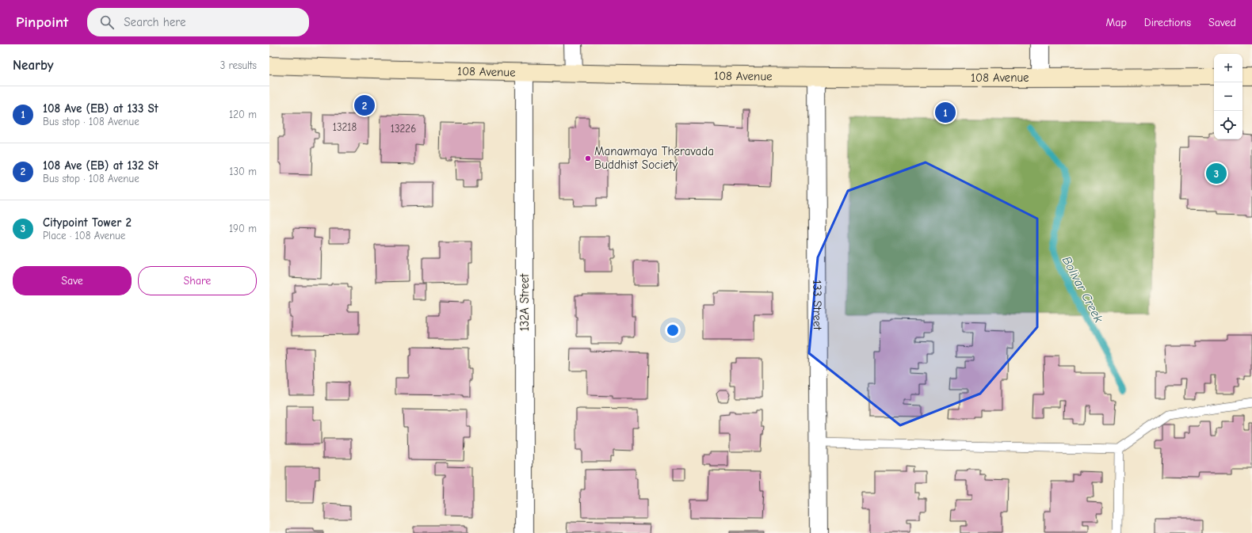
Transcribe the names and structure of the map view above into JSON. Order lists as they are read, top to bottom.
{
  "streets": {
    "main road": ["108 Avenue"],
    "street": ["132A Street", "133 Street"]
  },
  "crossings": [
    ["108 Avenue", "132A Street"],
    ["108 Avenue", "133 Street"]
  ],
  "water": ["Bolivar Creek"],
  "places": ["Manawmaya Theravada Buddhist Society"],
  "house_numbers": ["13218", "13226"],
  "page": {
    "header": "Pinpoint",
    "search": "Search here",
    "nav": ["Map", "Directions", "Saved"],
    "heading": ["Nearby", "3 results"],
    "map_buttons": ["+", "−"],
    "list": [
      {
        "mark": "1",
        "name": "108 Ave (EB) at 133 St",
        "note": "Bus stop · 108 Avenue",
        "value": "120 m"
      },
      {
        "mark": "2",
        "name": "108 Ave (EB) at 132 St",
        "note": "Bus stop · 108 Avenue",
        "value": "130 m"
      },
      {
        "mark": "3",
        "name": "Citypoint Tower 2",
        "note": "Place · 108 Avenue",
        "value": "190 m"
      }
    ],
    "pins": ["2", "1", "3"],
    "buttons": ["Save", "Share"]
  }
}
